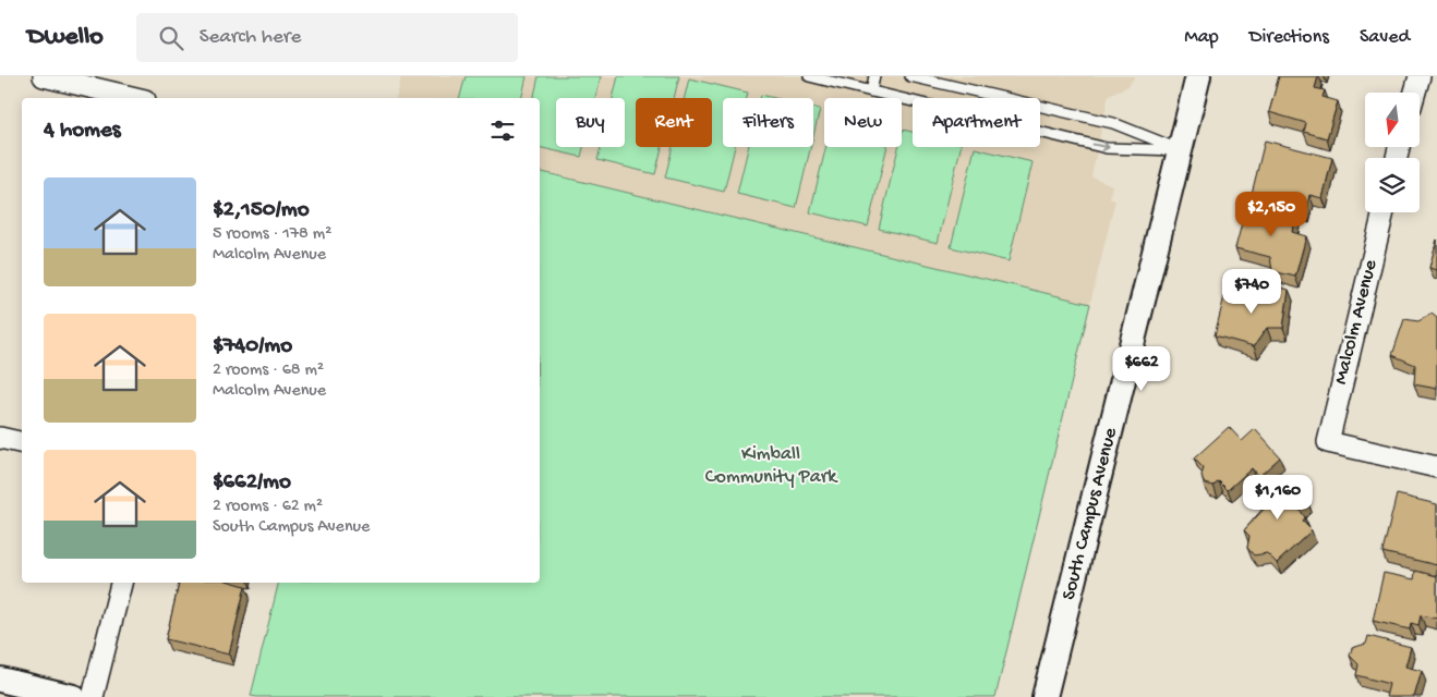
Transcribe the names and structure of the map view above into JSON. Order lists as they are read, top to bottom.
{
  "streets": {
    "street": ["Malcolm Avenue", "South Campus Avenue"]
  },
  "parks": ["Kimball Community Park"],
  "north": "bottom",
  "page": {
    "header": "Dwello",
    "search": "Search here",
    "nav": ["Map", "Directions", "Saved"],
    "chip": [
      "Buy",
      "Rent",
      "Filters",
      "New",
      "Apartment"
    ],
    "heading": "4 homes",
    "list": [
      {
        "name": "$2,150/mo",
        "note": "5 rooms · 178 m² · Malcolm Avenue"
      },
      {
        "name": "$740/mo",
        "note": "2 rooms · 68 m² · Malcolm Avenue"
      },
      {
        "name": "$662/mo",
        "note": "2 rooms · 62 m² · South Campus Avenue"
      }
    ],
    "price": [
      "$2,150",
      "$740",
      "$662",
      "$1,160"
    ]
  }
}
